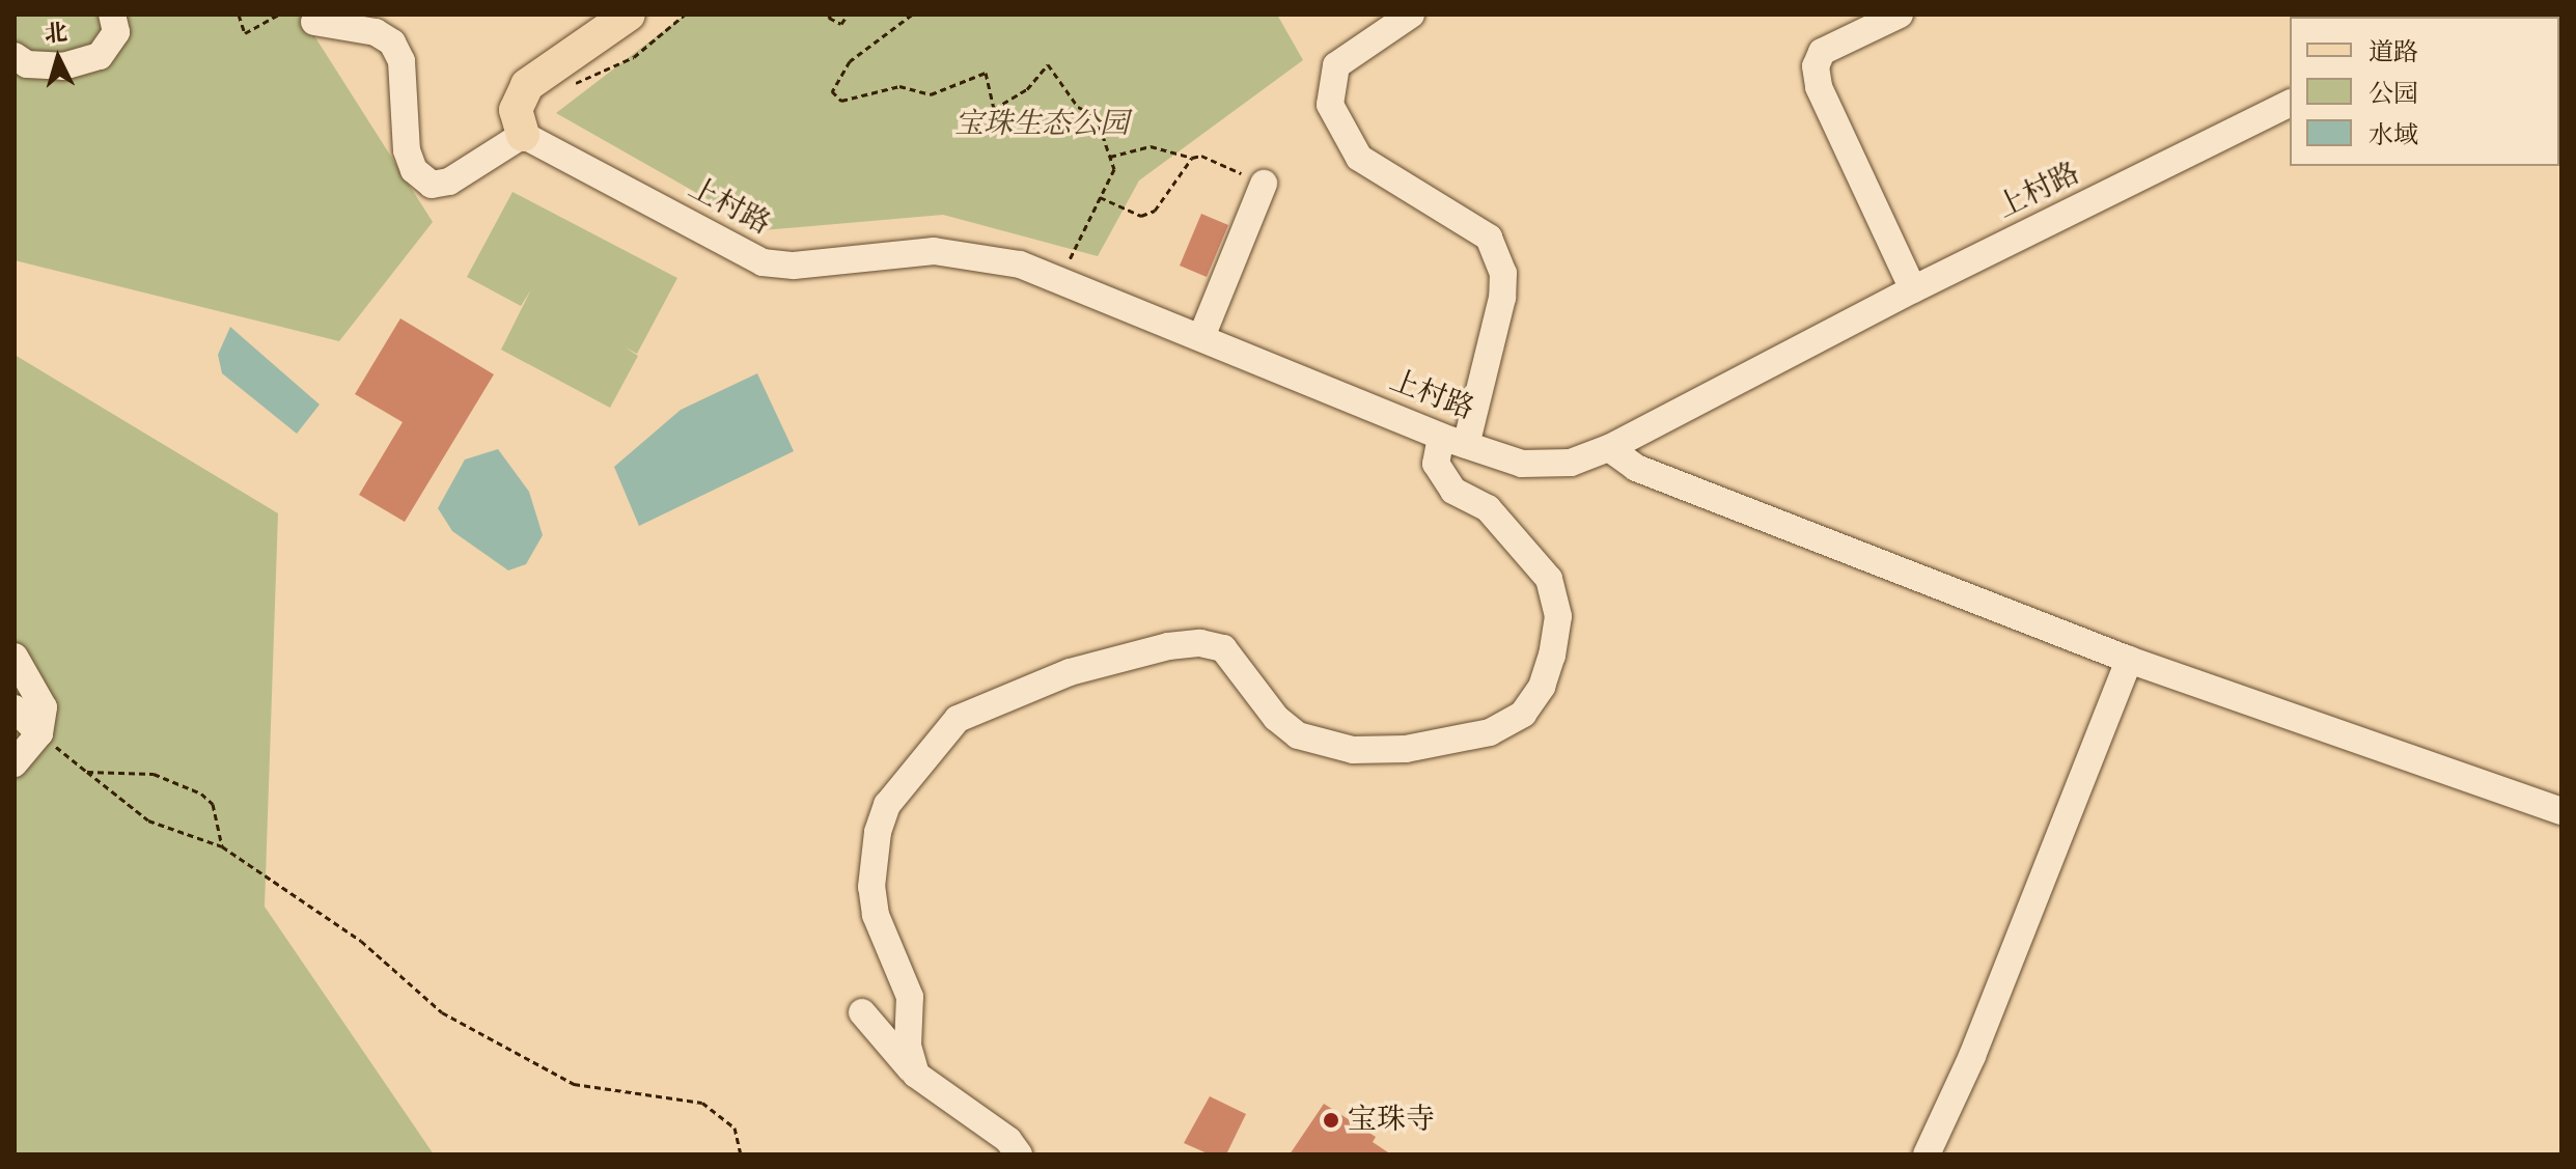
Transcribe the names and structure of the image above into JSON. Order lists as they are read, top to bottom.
{
  "streets": {
    "street": ["上村路"]
  },
  "parks": ["宝珠生态公园"],
  "places": ["宝珠寺"],
  "legend": ["道路", "公园", "水域"],
  "north": "top"
}
